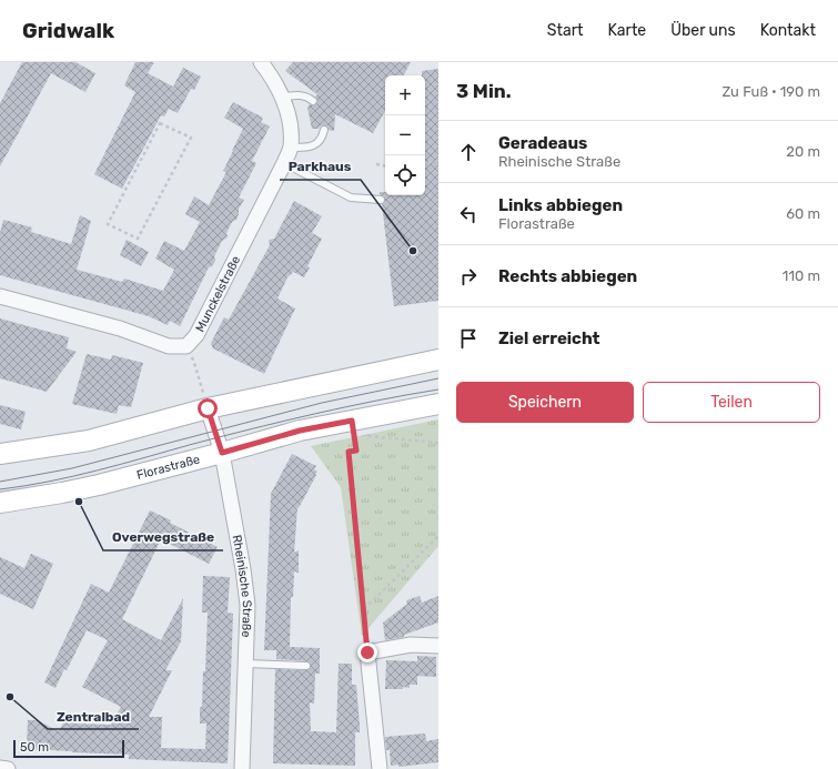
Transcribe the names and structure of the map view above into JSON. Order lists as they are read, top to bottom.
{
  "streets": {
    "main road": ["Florastraße"],
    "street": ["Munckelstraße", "Rheinische Straße"]
  },
  "crossings": [
    ["Florastraße", "Rheinische Straße"]
  ],
  "places": ["Parkhaus", "Overwegstraße", "Zentralbad"],
  "scale_bar": "50 m",
  "page": {
    "header": "Gridwalk",
    "nav": [
      "Start",
      "Karte",
      "Über uns",
      "Kontakt"
    ],
    "heading": ["3 Min.", "Zu Fuß · 190 m"],
    "map_buttons": ["+", "−"],
    "list": [
      ["Geradeaus", "Rheinische Straße", "20 m"],
      ["Links abbiegen", "Florastraße", "60 m"],
      ["Rechts abbiegen", "110 m"],
      "Ziel erreicht"
    ],
    "buttons": ["Speichern", "Teilen"],
    "scale": "50 m"
  }
}
